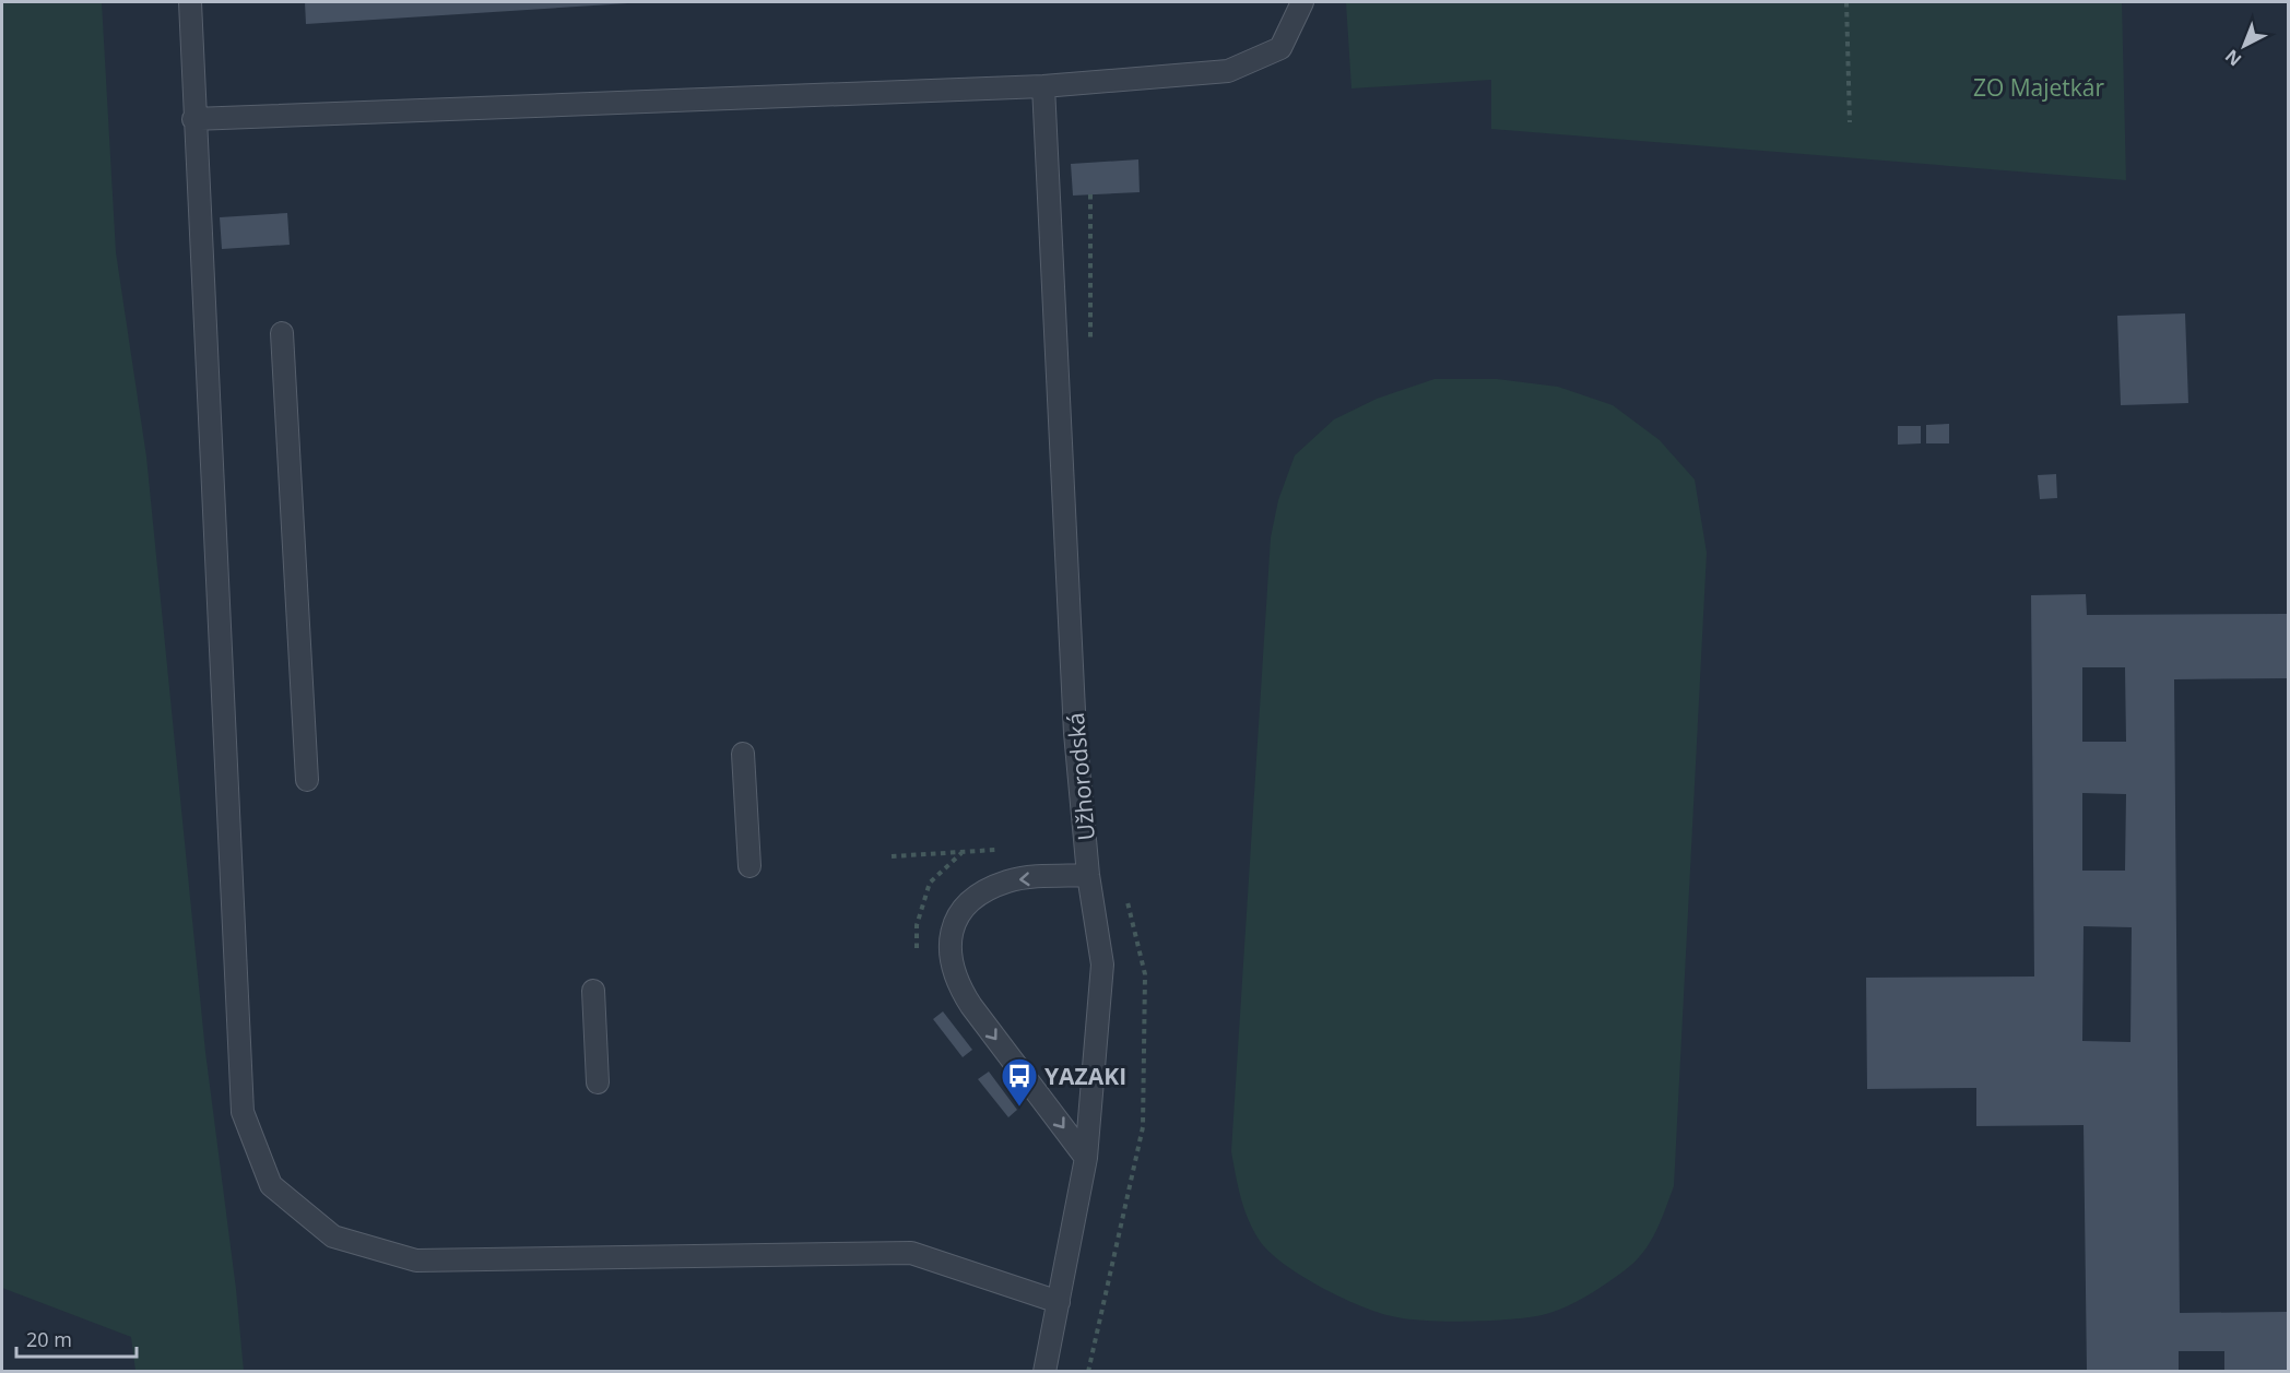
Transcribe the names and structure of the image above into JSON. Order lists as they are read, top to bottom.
{
  "streets": {
    "lane": ["Užhorodská"]
  },
  "parks": ["ZO Majetkár"],
  "places": {
    "bus stop": ["YAZAKI"]
  },
  "scale_bar": "20 m",
  "north": "bottom left"
}
